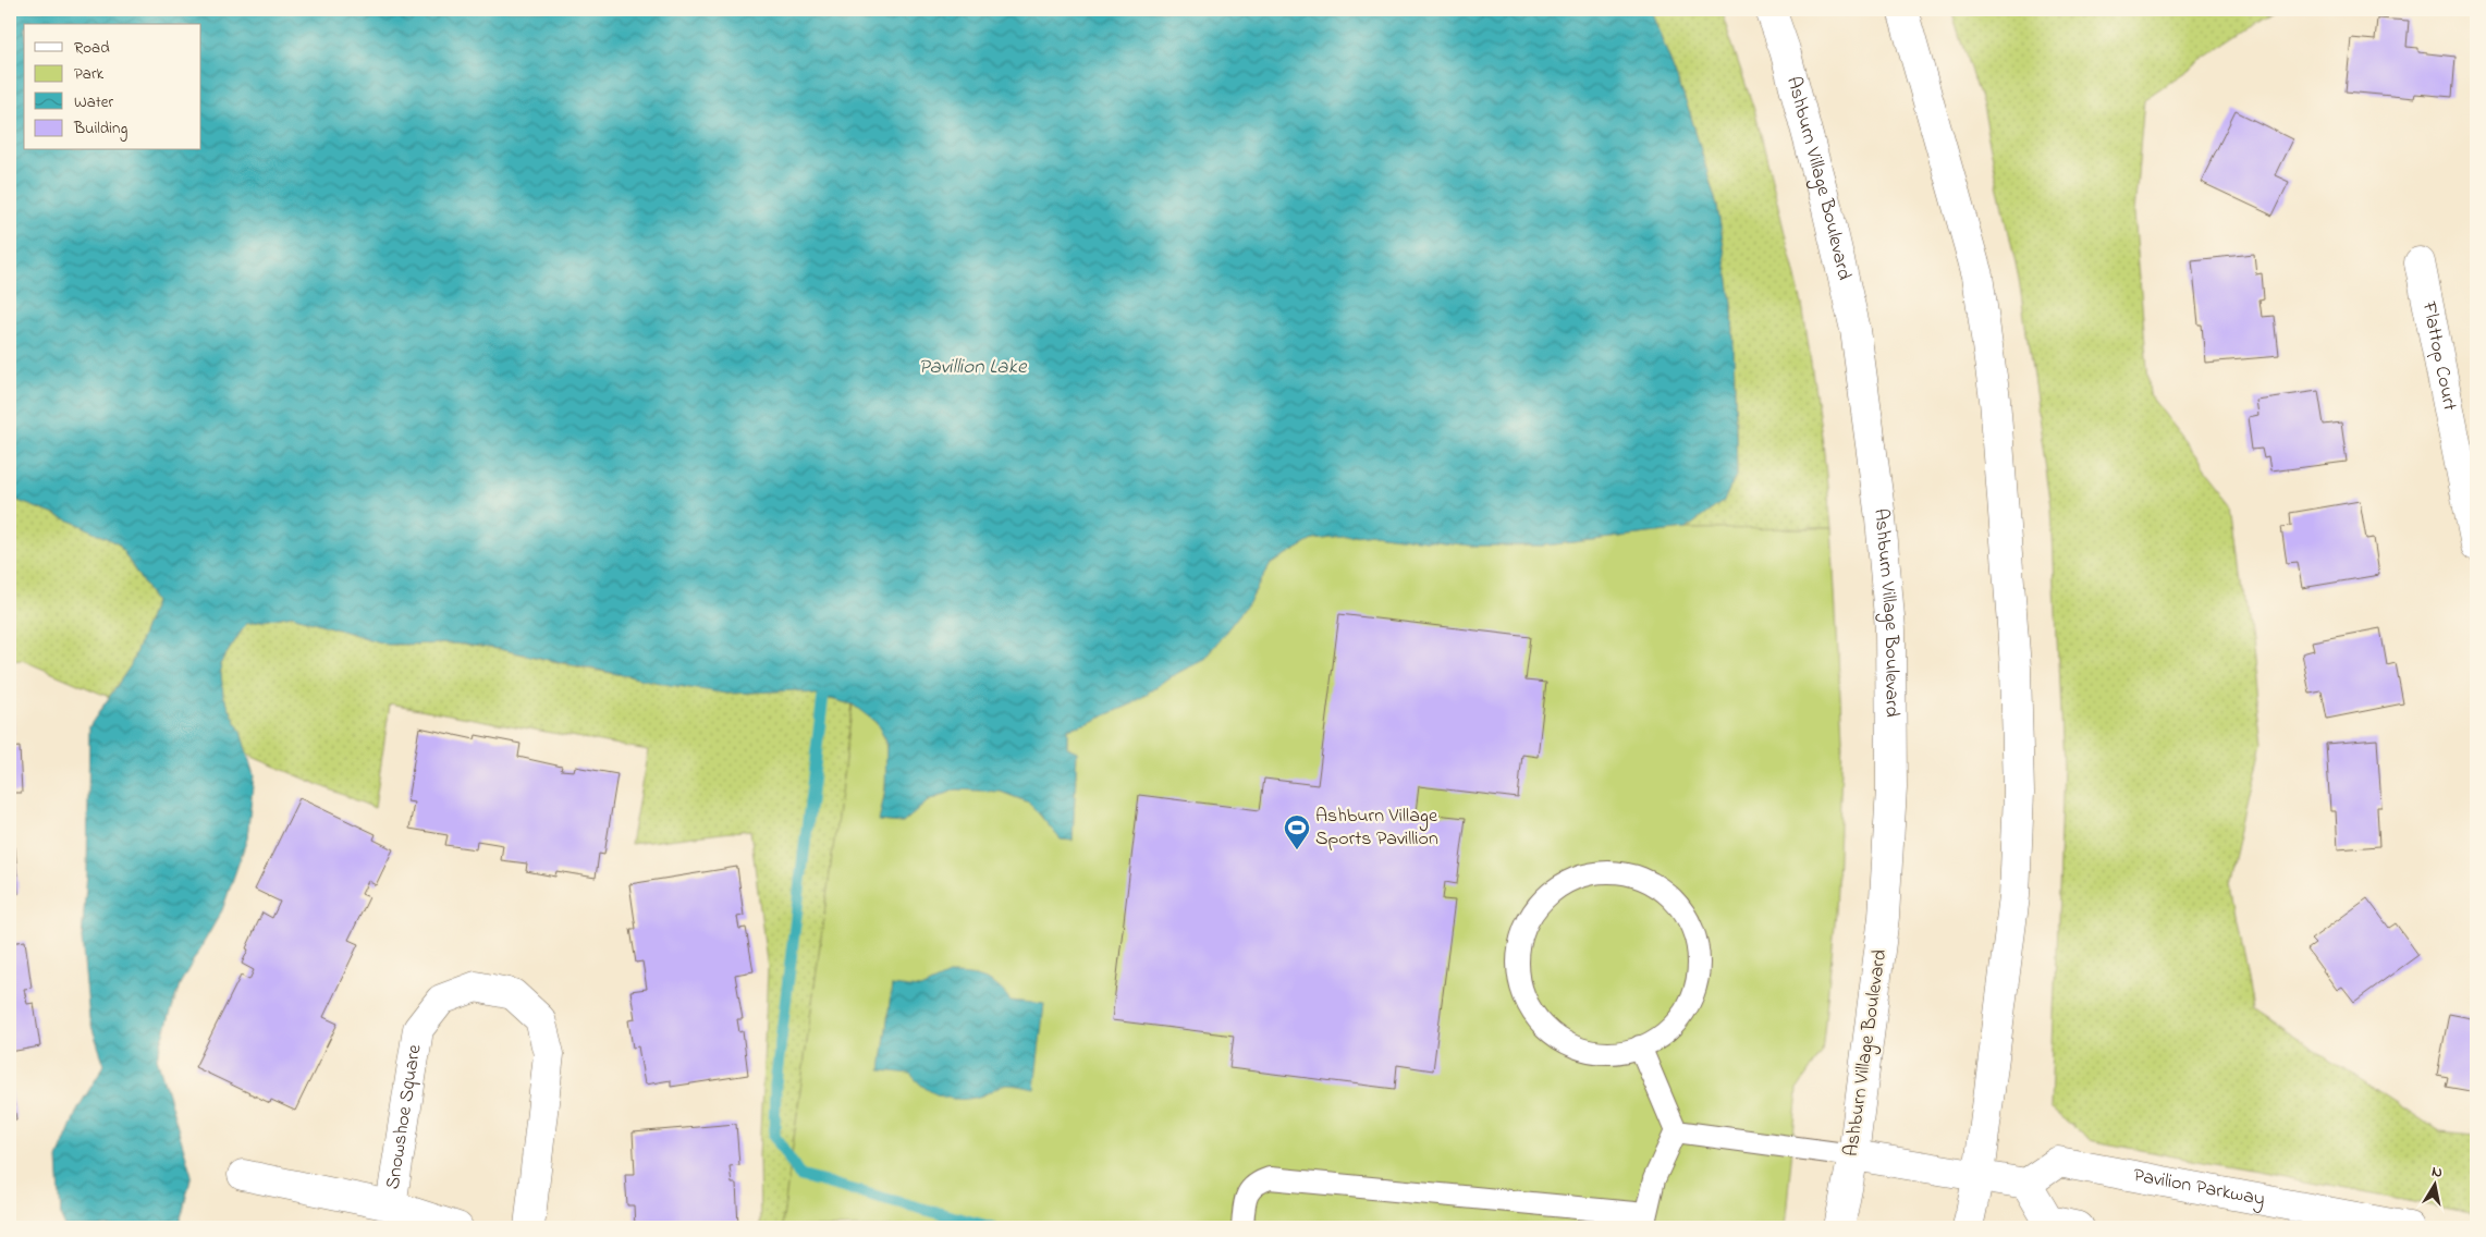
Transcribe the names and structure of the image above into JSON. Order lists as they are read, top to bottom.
{
  "streets": {
    "main road": [
      "Ashburn Village Boulevard",
      "Flattop Court",
      "Snowshoe Square",
      "Pavilion Parkway"
    ]
  },
  "water": ["Pavillion Lake"],
  "places": {
    "sports": ["Ashburn Village Sports Pavillion"]
  },
  "legend": [
    "Road",
    "Park",
    "Water",
    "Building"
  ],
  "north": "top"
}
